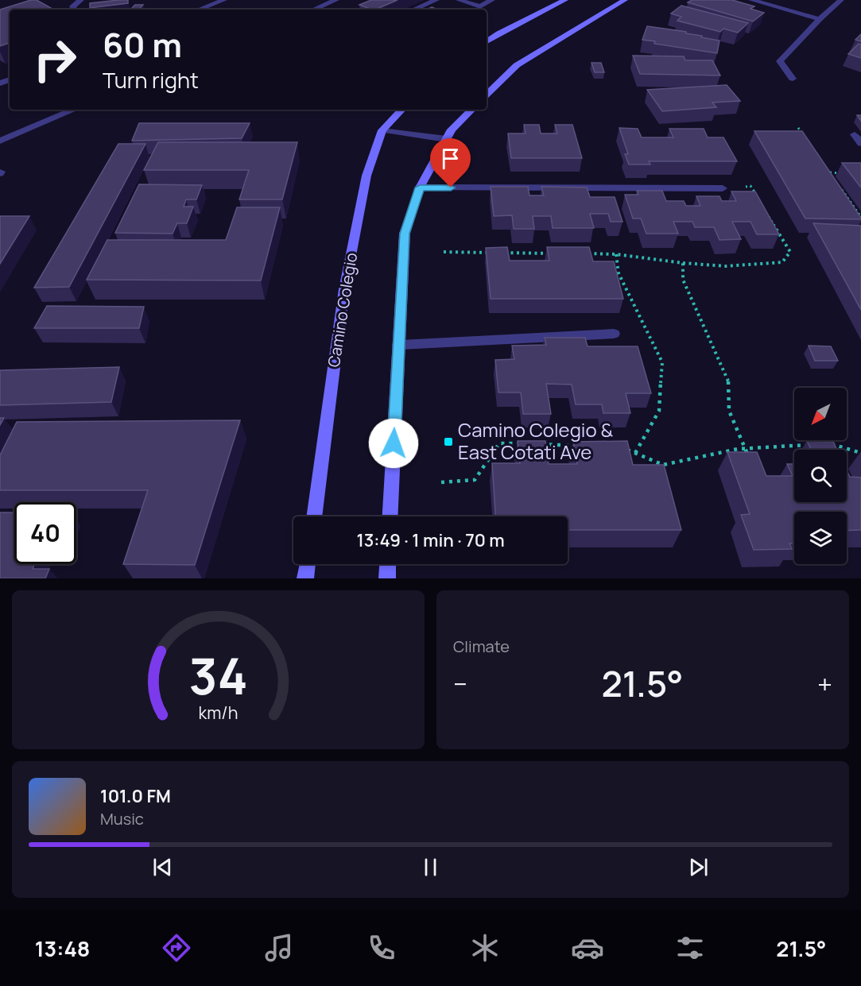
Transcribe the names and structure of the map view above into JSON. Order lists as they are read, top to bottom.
{
  "streets": {
    "street": ["Camino Colegio"]
  },
  "places": {
    "transit": ["Camino Colegio & East Cotati Ave"]
  },
  "north": "bottom left",
  "page": {
    "turn": ["60 m", "Turn right"],
    "limit": "40",
    "trip": "13:49 · 1 min · 70 m",
    "tile": "Climate",
    "heat": ["−", "21.5°", "+"],
    "song": ["101.0 FM", "Music"],
    "tabs": ["13:48", "21.5°"],
    "gauge": ["34", "km/h"]
  }
}
